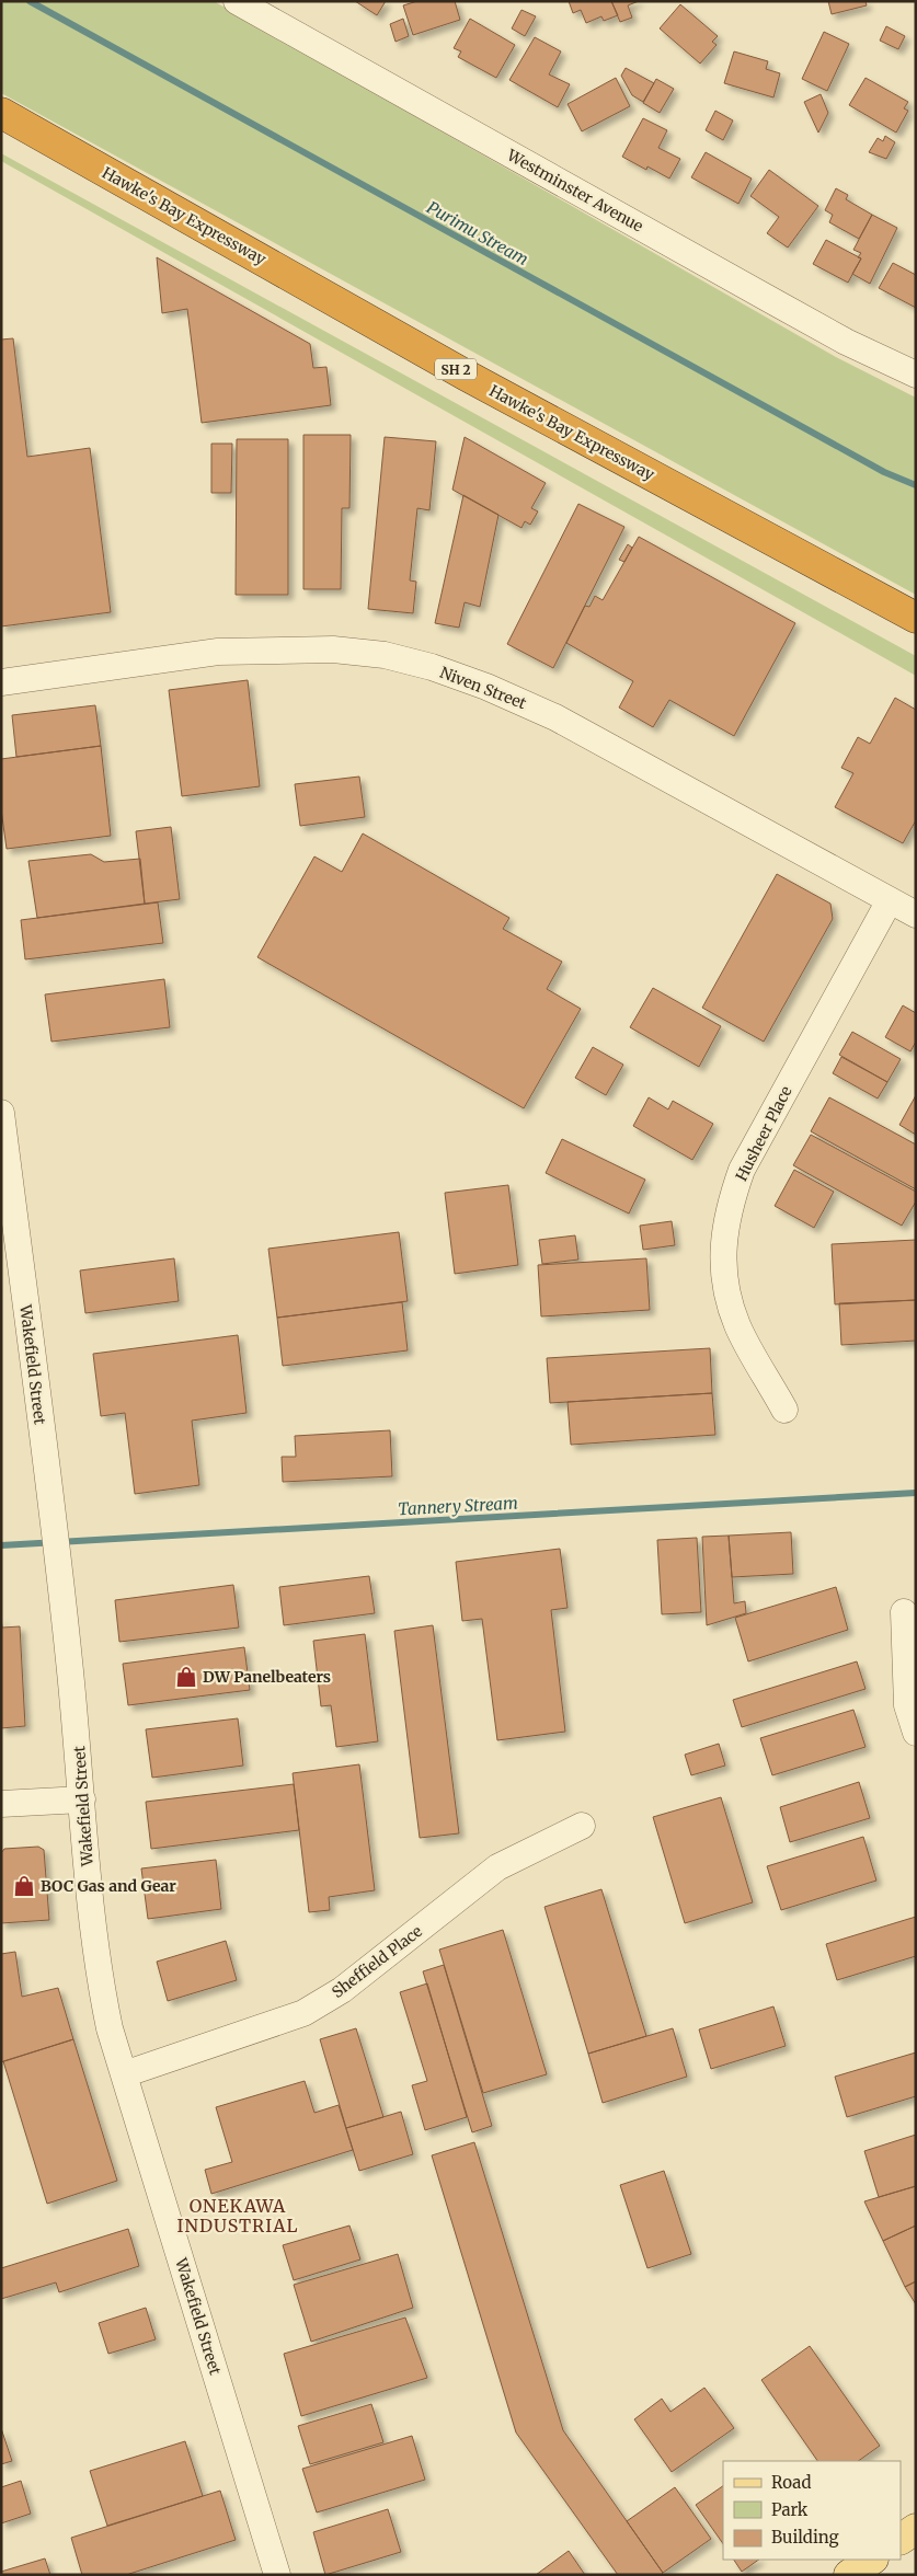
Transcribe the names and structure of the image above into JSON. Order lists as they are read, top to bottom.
{
  "streets": {
    "highway": ["Hawke's Bay Expressway", "SH 2"],
    "street": [
      "Westminster Avenue",
      "Niven Street",
      "Husheer Place",
      "Wakefield Street",
      "Sheffield Place"
    ]
  },
  "crossings": [
    ["Niven Street", "Husheer Place"],
    ["Wakefield Street", "Sheffield Place"]
  ],
  "districts": ["ONEKAWA INDUSTRIAL"],
  "water": ["Purimu Stream", "Tannery Stream"],
  "places": {
    "shop": ["DW Panelbeaters", "BOC Gas and Gear"]
  },
  "legend": ["Road", "Park", "Building"]
}
